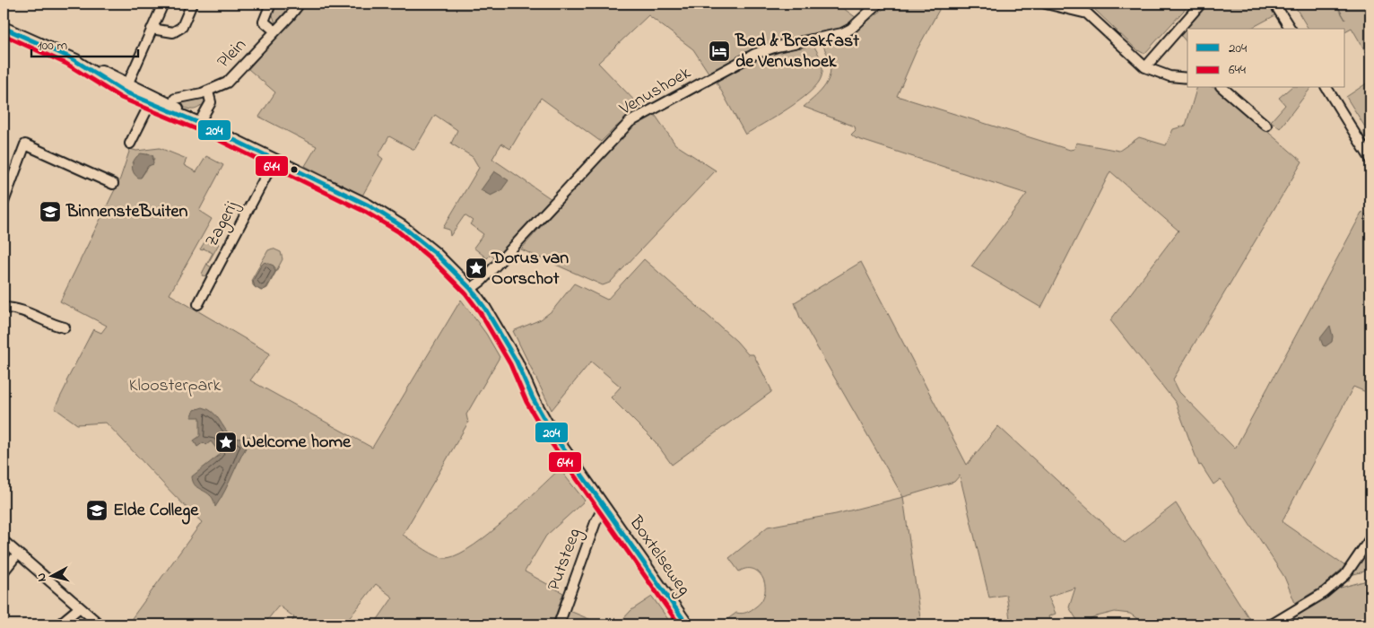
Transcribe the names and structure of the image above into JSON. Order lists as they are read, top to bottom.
{
  "streets": {
    "main road": ["Boxtelseweg"],
    "street": [
      "Plein",
      "Venushoek",
      "Zagerij",
      "Putsteeg"
    ]
  },
  "crossings": [
    ["Venushoek", "Boxtelseweg"],
    ["Zagerij", "Boxtelseweg"],
    ["Boxtelseweg", "Putsteeg"]
  ],
  "parks": ["Kloosterpark"],
  "places": {
    "hotel": ["Bed & Breakfast de Venushoek"],
    "school or university": ["BinnensteBuiten", "Elde College"],
    "place": ["Dorus van Oorschot", "Welcome home"]
  },
  "lines": ["transit line 204", "transit line 644"],
  "legend": ["204", "644"],
  "scale_bar": "100 m",
  "north": "left"
}
